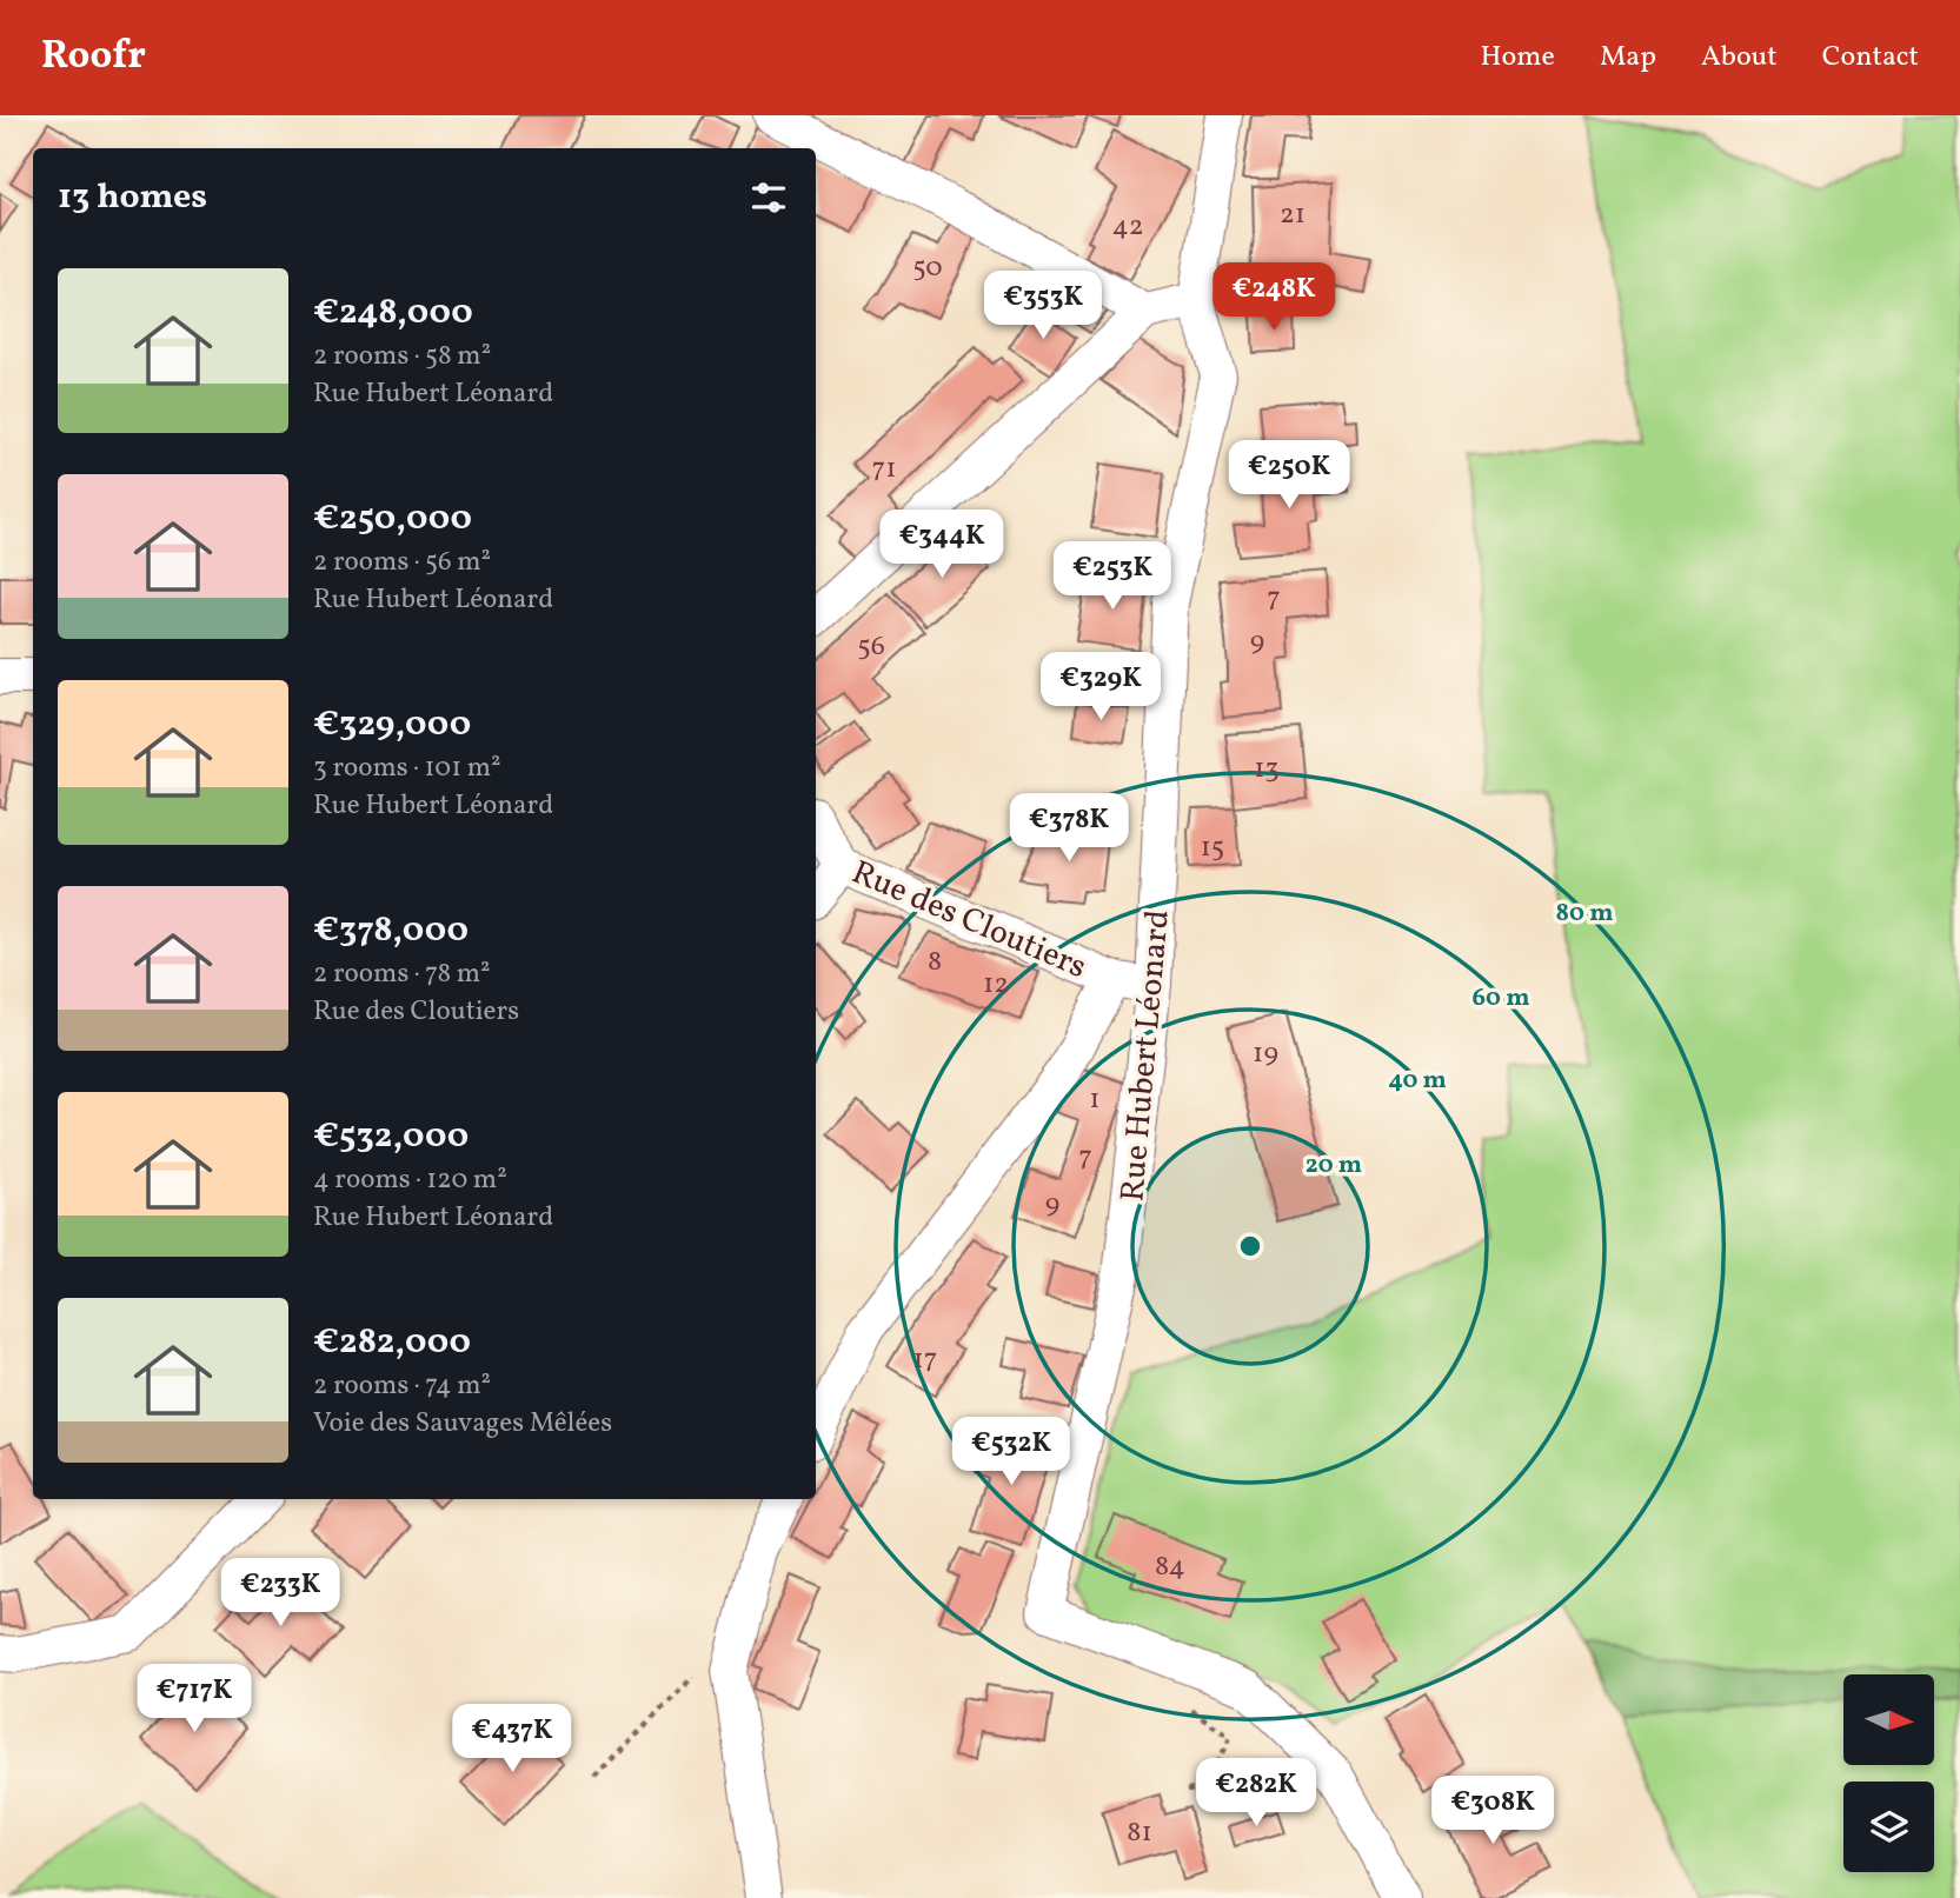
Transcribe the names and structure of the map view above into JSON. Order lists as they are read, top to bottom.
{
  "streets": {
    "street": ["Rue des Cloutiers", "Rue Hubert Léonard"]
  },
  "crossings": [
    ["Rue des Cloutiers", "Rue Hubert Léonard"]
  ],
  "house_numbers": [
    "21",
    "42",
    "50",
    "71",
    "7",
    "9",
    "56",
    "13",
    "15",
    "8",
    "12",
    "19",
    "1",
    "7",
    "9",
    "17",
    "84",
    "81"
  ],
  "north": "right",
  "page": {
    "header": "Roofr",
    "nav": [
      "Home",
      "Map",
      "About",
      "Contact"
    ],
    "heading": "13 homes",
    "list": [
      {
        "name": "€248,000",
        "note": "2 rooms · 58 m² · Rue Hubert Léonard"
      },
      {
        "name": "€250,000",
        "note": "2 rooms · 56 m² · Rue Hubert Léonard"
      },
      {
        "name": "€329,000",
        "note": "3 rooms · 101 m² · Rue Hubert Léonard"
      },
      {
        "name": "€378,000",
        "note": "2 rooms · 78 m² · Rue des Cloutiers"
      },
      {
        "name": "€532,000",
        "note": "4 rooms · 120 m² · Rue Hubert Léonard"
      },
      {
        "name": "€282,000",
        "note": "2 rooms · 74 m² · Voie des Sauvages Mêlées"
      }
    ],
    "price": [
      "€248K",
      "€353K",
      "€250K",
      "€344K",
      "€253K",
      "€329K",
      "€378K",
      "€532K",
      "€233K",
      "€717K",
      "€437K",
      "€282K",
      "€308K"
    ]
  },
  "rings": [
    "80 m",
    "60 m",
    "40 m",
    "20 m"
  ]
}
